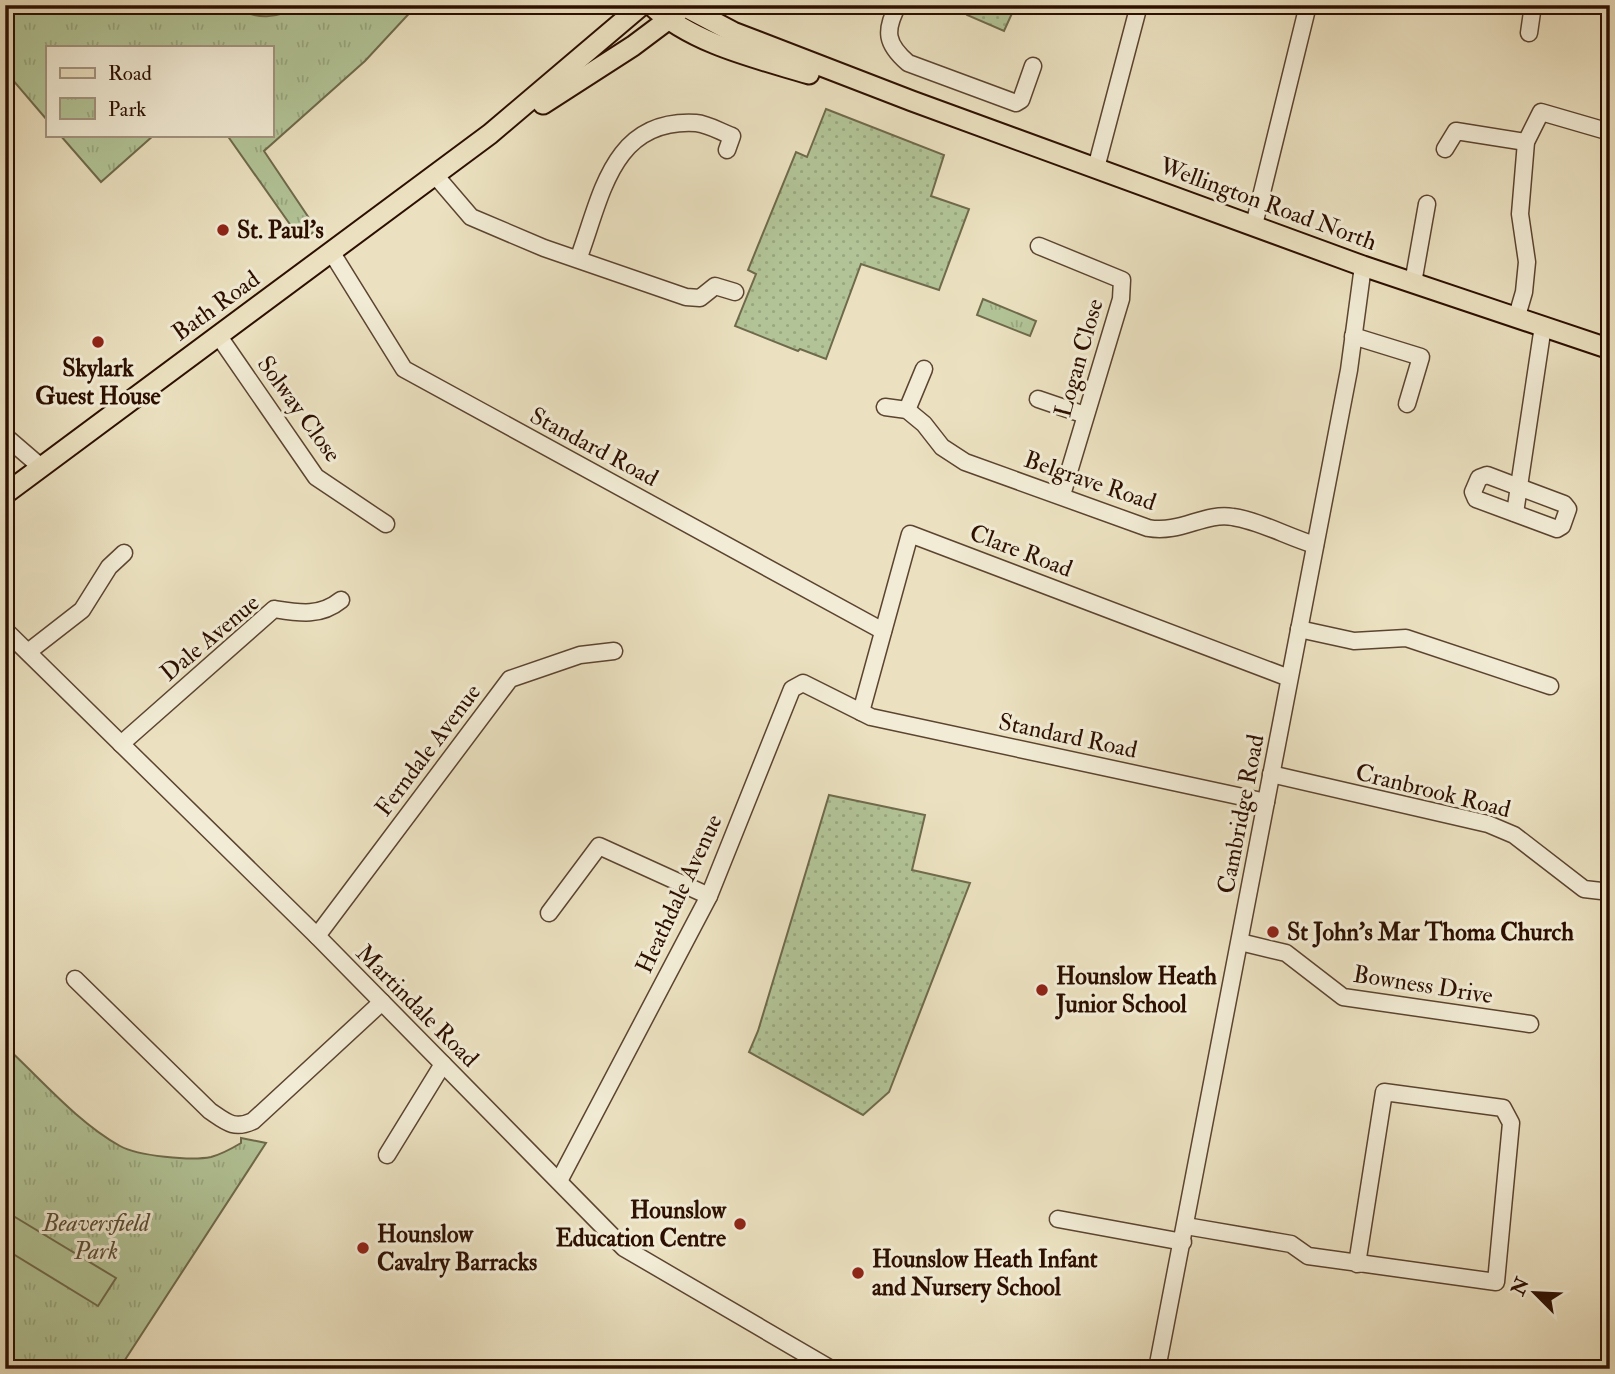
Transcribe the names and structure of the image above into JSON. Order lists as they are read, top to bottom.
{
  "streets": {
    "main road": ["Wellington Road North", "Bath Road"],
    "street": [
      "Logan Close",
      "Solway Close",
      "Standard Road",
      "Belgrave Road",
      "Clare Road",
      "Dale Avenue",
      "Ferndale Avenue",
      "Cranbrook Road",
      "Cambridge Road",
      "Heathdale Avenue",
      "Bowness Drive",
      "Martindale Road"
    ]
  },
  "crossings": [
    ["Wellington Road North", "Bath Road"],
    ["Wellington Road North", "Cambridge Road"],
    ["Bath Road", "Solway Close"],
    ["Bath Road", "Standard Road"],
    ["Logan Close", "Belgrave Road"],
    ["Standard Road", "Clare Road"],
    ["Standard Road", "Cambridge Road"],
    ["Standard Road", "Heathdale Avenue"],
    ["Belgrave Road", "Cambridge Road"],
    ["Clare Road", "Cambridge Road"],
    ["Clare Road", "Heathdale Avenue"],
    ["Dale Avenue", "Martindale Road"],
    ["Ferndale Avenue", "Martindale Road"],
    ["Cranbrook Road", "Cambridge Road"],
    ["Cambridge Road", "Bowness Drive"],
    ["Heathdale Avenue", "Martindale Road"]
  ],
  "parks": ["Beaversfield Park"],
  "places": [
    "St. Paul's",
    "Skylark Guest House",
    "St John's Mar Thoma Church",
    "Hounslow Heath Junior School",
    "Hounslow Education Centre",
    "Hounslow Cavalry Barracks",
    "Hounslow Heath Infant and Nursery School"
  ],
  "legend": ["Road", "Park"],
  "north": "top left"
}
